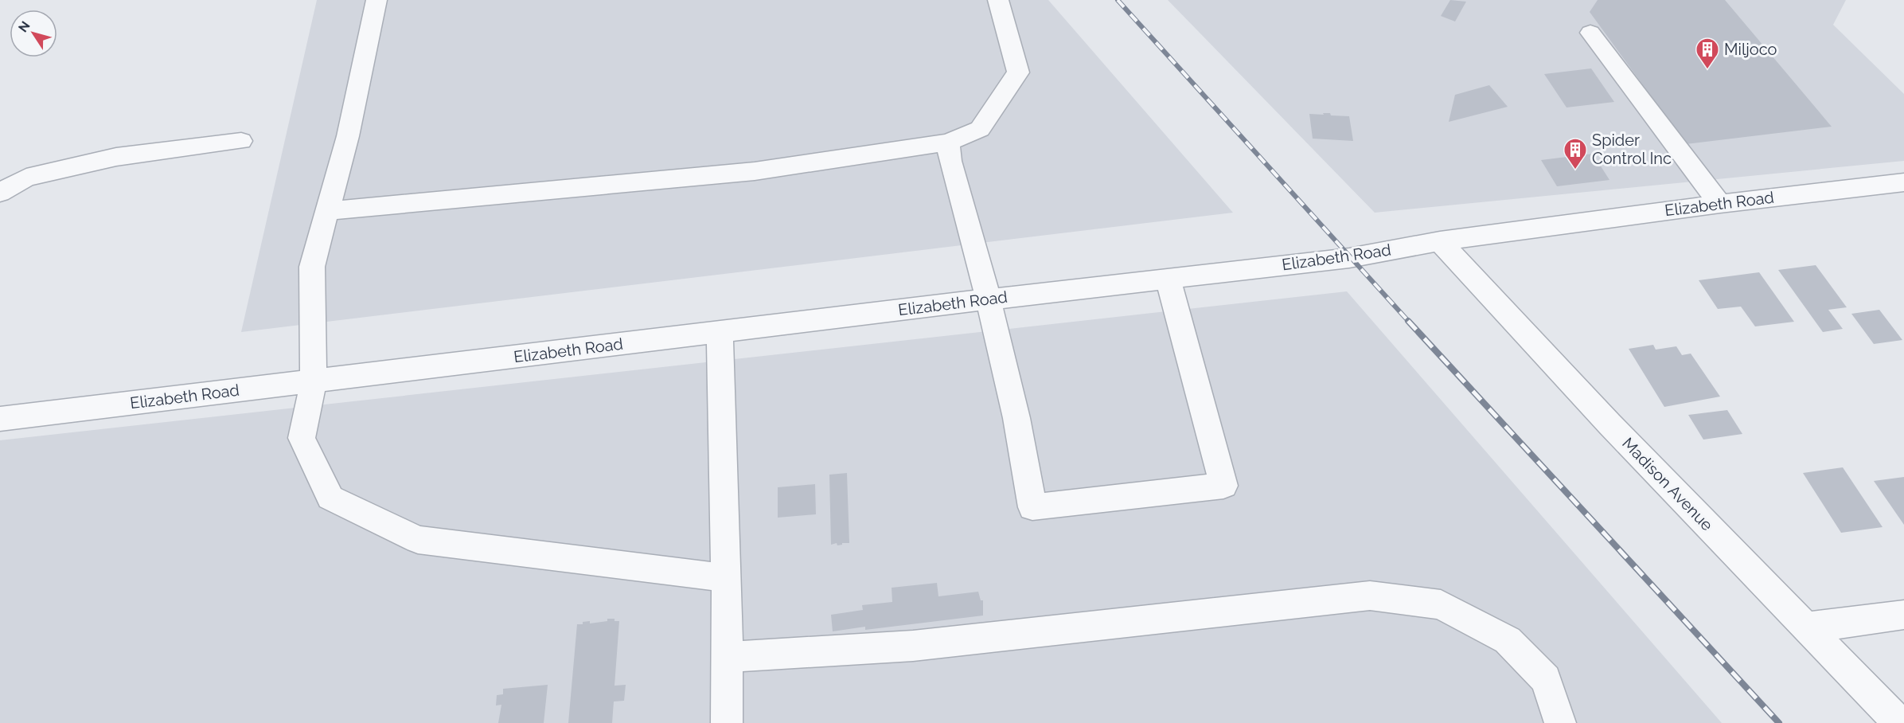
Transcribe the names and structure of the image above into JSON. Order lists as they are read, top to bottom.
{
  "streets": {
    "street": ["Elizabeth Road", "Madison Avenue"]
  },
  "crossings": [
    ["Elizabeth Road", "Madison Avenue"]
  ],
  "places": {
    "building": ["Miljoco", "Spider Control Inc"]
  },
  "north": "top left"
}
